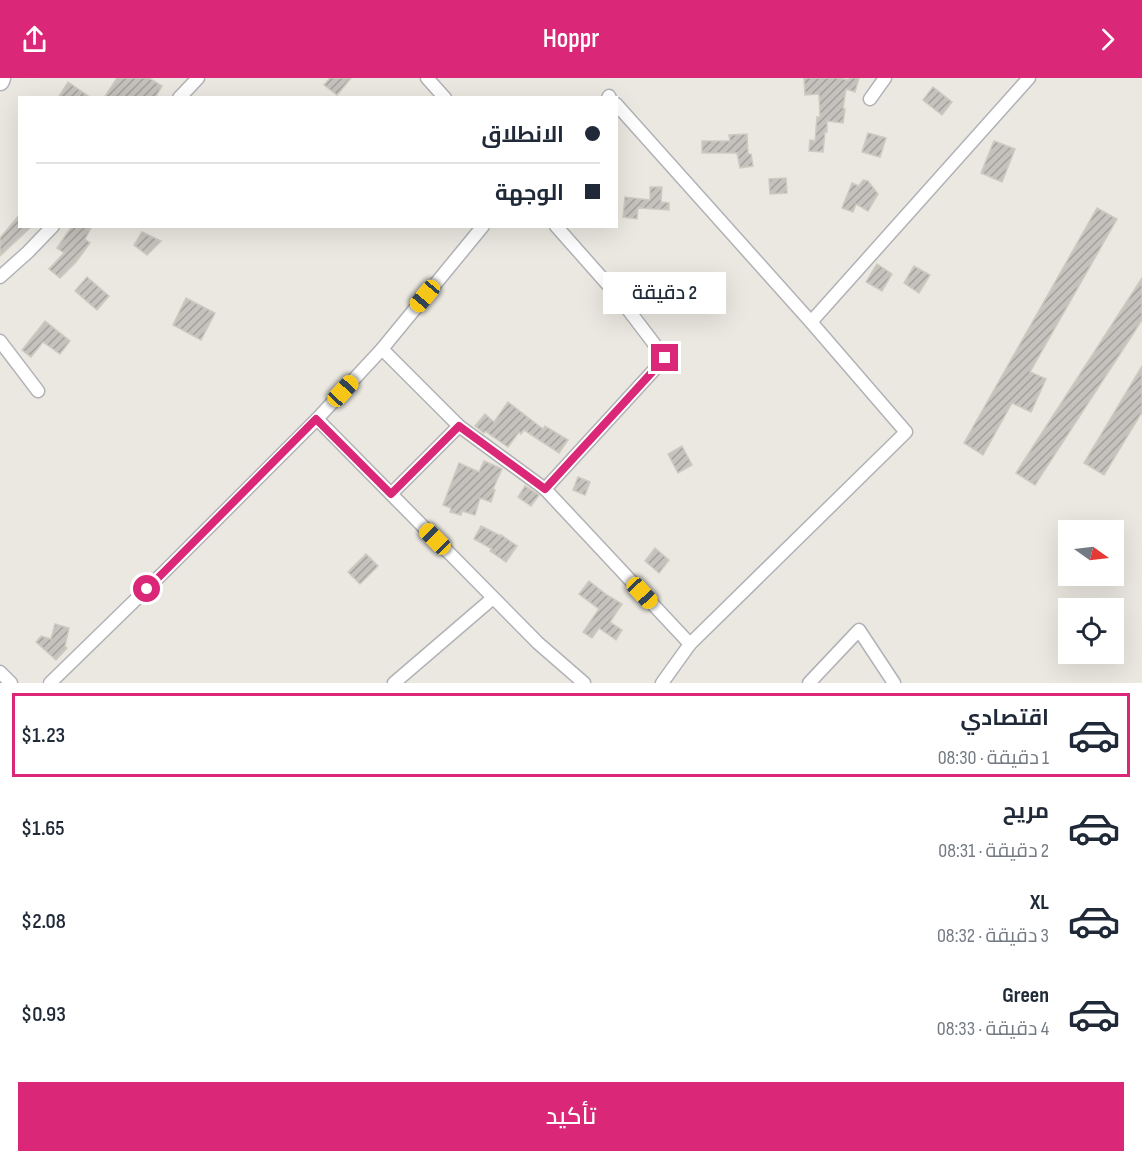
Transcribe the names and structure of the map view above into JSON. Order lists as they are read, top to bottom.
{
  "north": "right",
  "page": {
    "header": "Hoppr",
    "banner": ["الانطلاق", "الوجهة"],
    "bubble": "2 دقيقة",
    "list": [
      {
        "name": "اقتصادي",
        "note": "1 دقيقة · 08:30",
        "value": "$1.23"
      },
      {
        "name": "مريح",
        "note": "2 دقيقة · 08:31",
        "value": "$1.65"
      },
      {
        "name": "XL",
        "note": "3 دقيقة · 08:32",
        "value": "$2.08"
      },
      {
        "name": "Green",
        "note": "4 دقيقة · 08:33",
        "value": "$0.93"
      }
    ],
    "buttons": "تأكيد"
  }
}
